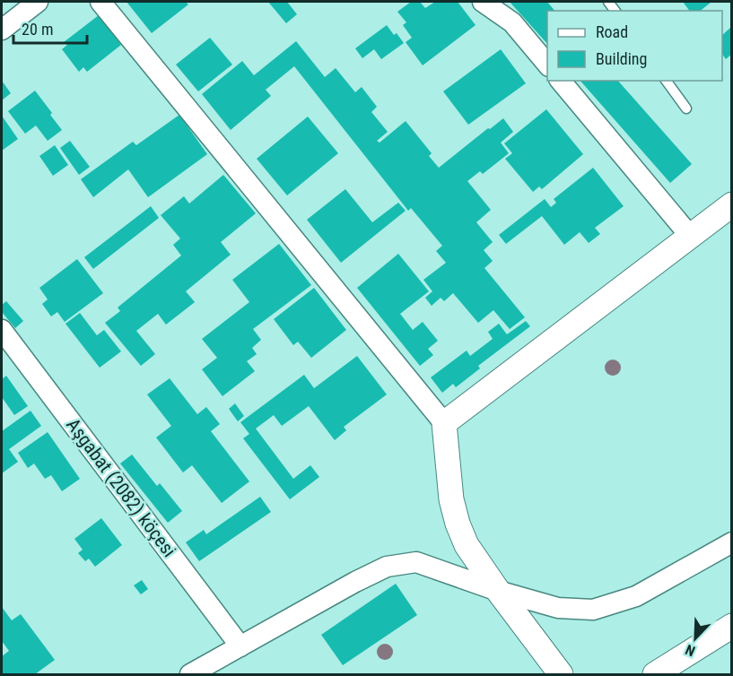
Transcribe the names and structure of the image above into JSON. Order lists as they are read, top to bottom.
{
  "streets": {
    "street": ["Aşgabat (2082) köçesi"]
  },
  "legend": ["Road", "Building"],
  "scale_bar": "20 m",
  "north": "bottom left"
}
